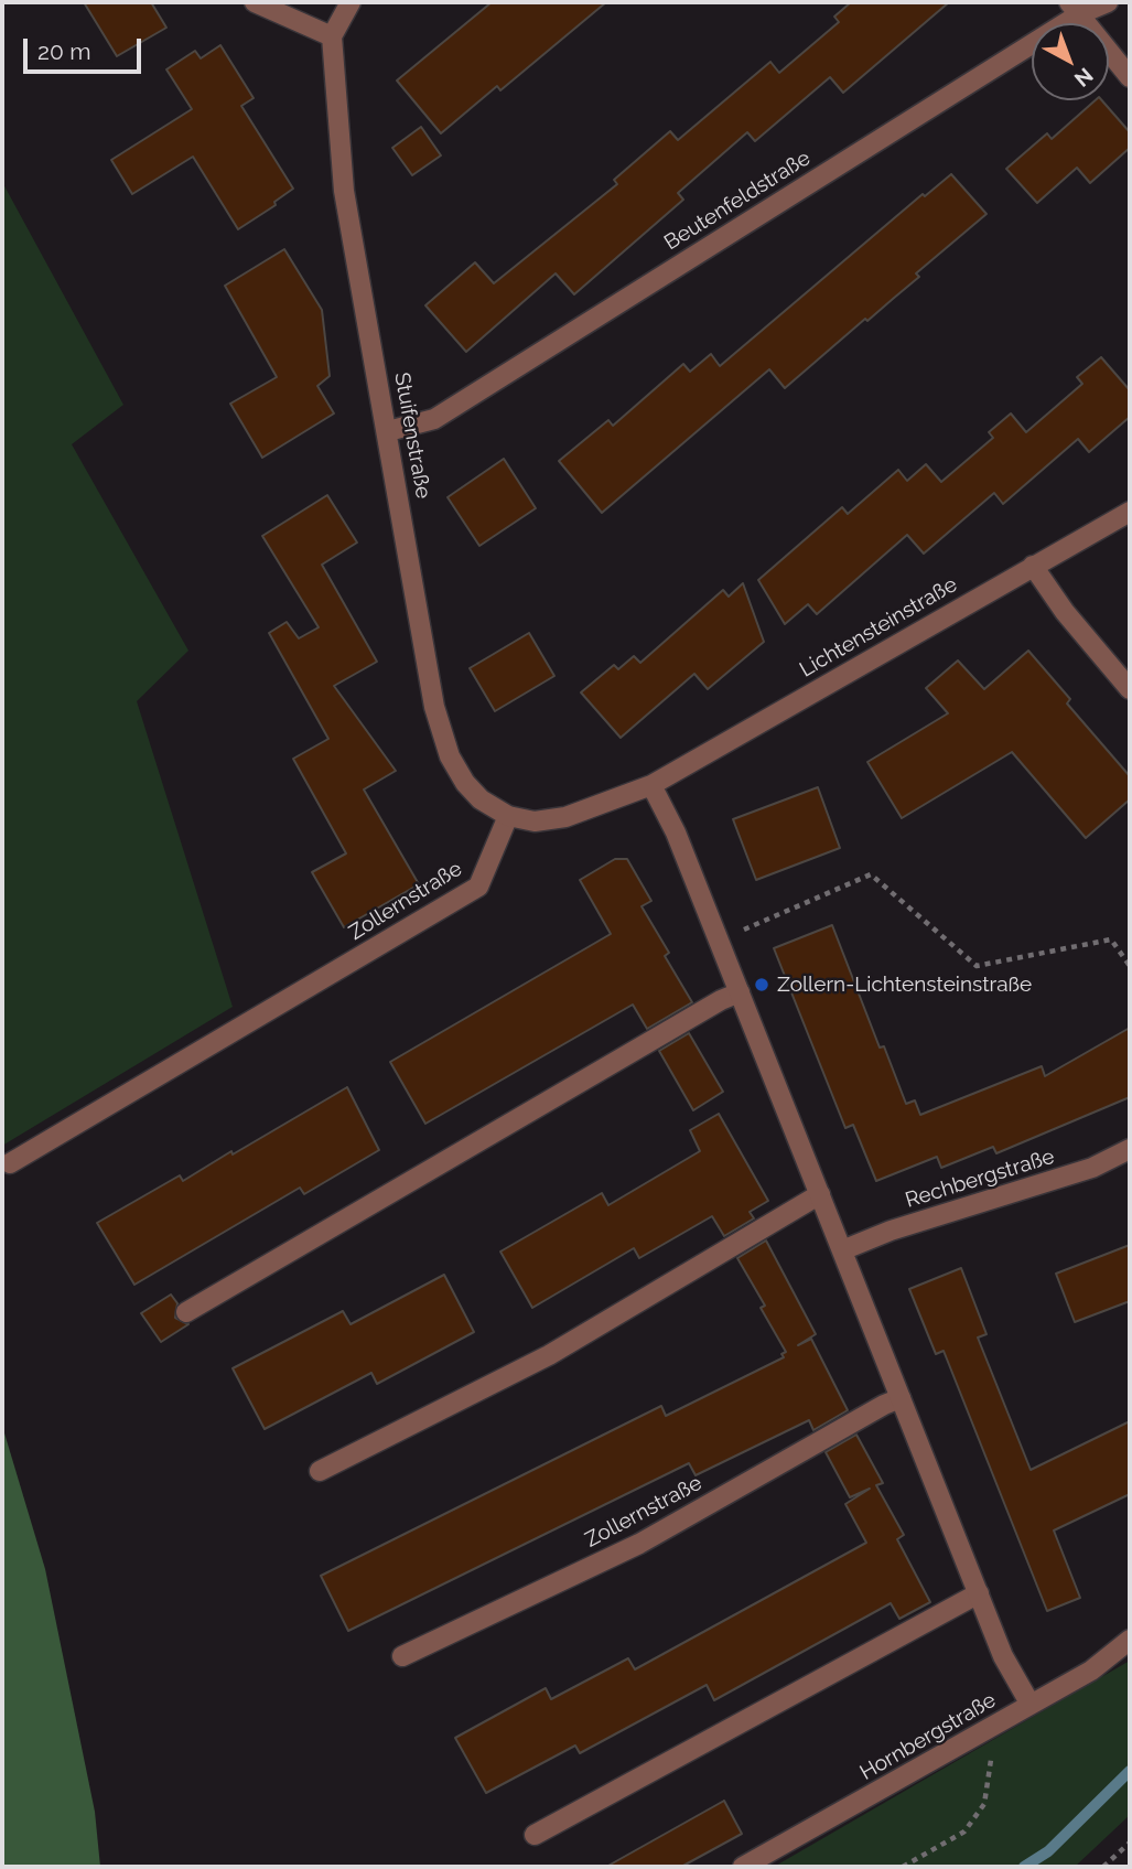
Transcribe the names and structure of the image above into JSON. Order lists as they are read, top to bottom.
{
  "streets": {
    "street": [
      "Beutenfeldstraße",
      "Stuifenstraße",
      "Lichtensteinstraße",
      "Zollernstraße",
      "Rechbergstraße",
      "Hornbergstraße"
    ]
  },
  "crossings": [
    ["Beutenfeldstraße", "Stuifenstraße"],
    ["Stuifenstraße", "Zollernstraße"]
  ],
  "places": ["Zollern-Lichtensteinstraße"],
  "scale_bar": "20 m",
  "north": "bottom right"
}
